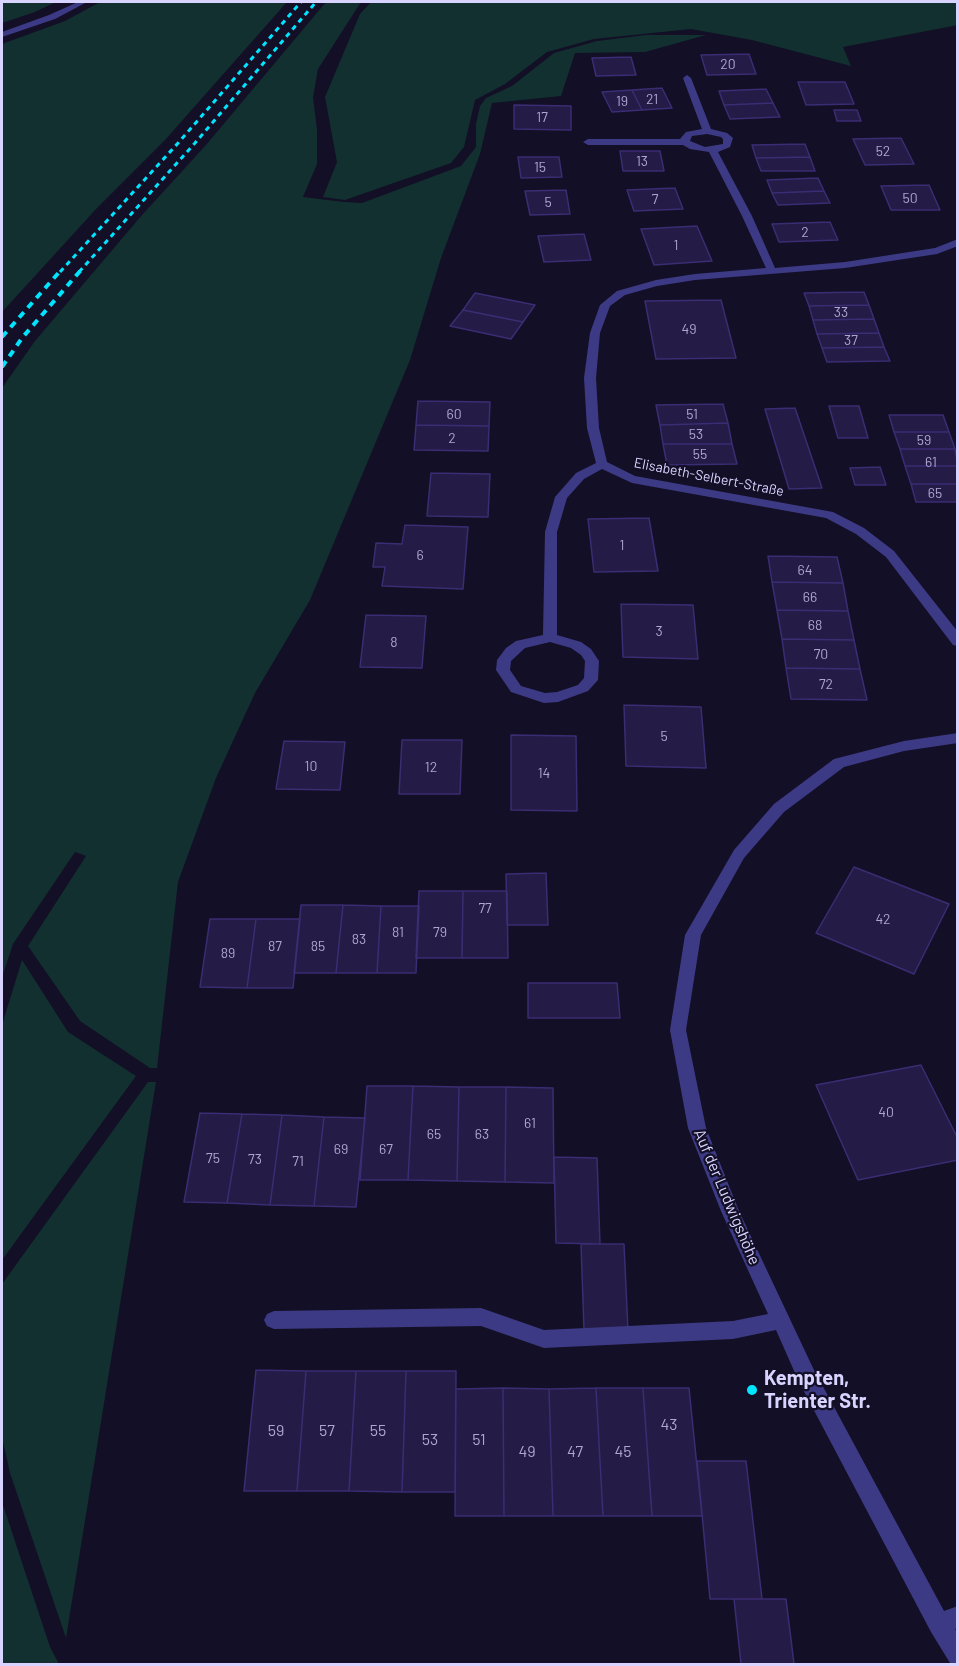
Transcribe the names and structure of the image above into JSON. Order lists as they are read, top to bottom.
{
  "streets": {
    "street": ["Elisabeth-Selbert-Straße", "Auf der Ludwigshöhe"]
  },
  "places": ["Kempten, Trienter Str."],
  "house_numbers": [
    "20",
    "21",
    "19",
    "17",
    "52",
    "13",
    "15",
    "50",
    "7",
    "5",
    "2",
    "1",
    "33",
    "49",
    "37",
    "60",
    "51",
    "53",
    "2",
    "59",
    "55",
    "61",
    "65",
    "1",
    "6",
    "64",
    "66",
    "68",
    "3",
    "8",
    "70",
    "72",
    "5",
    "10",
    "12",
    "14",
    "77",
    "42",
    "81",
    "79",
    "83",
    "87",
    "85",
    "89",
    "40",
    "61",
    "65",
    "63",
    "69",
    "67",
    "75",
    "73",
    "71",
    "43",
    "59",
    "57",
    "55",
    "53",
    "51",
    "49",
    "47",
    "45"
  ]
}
